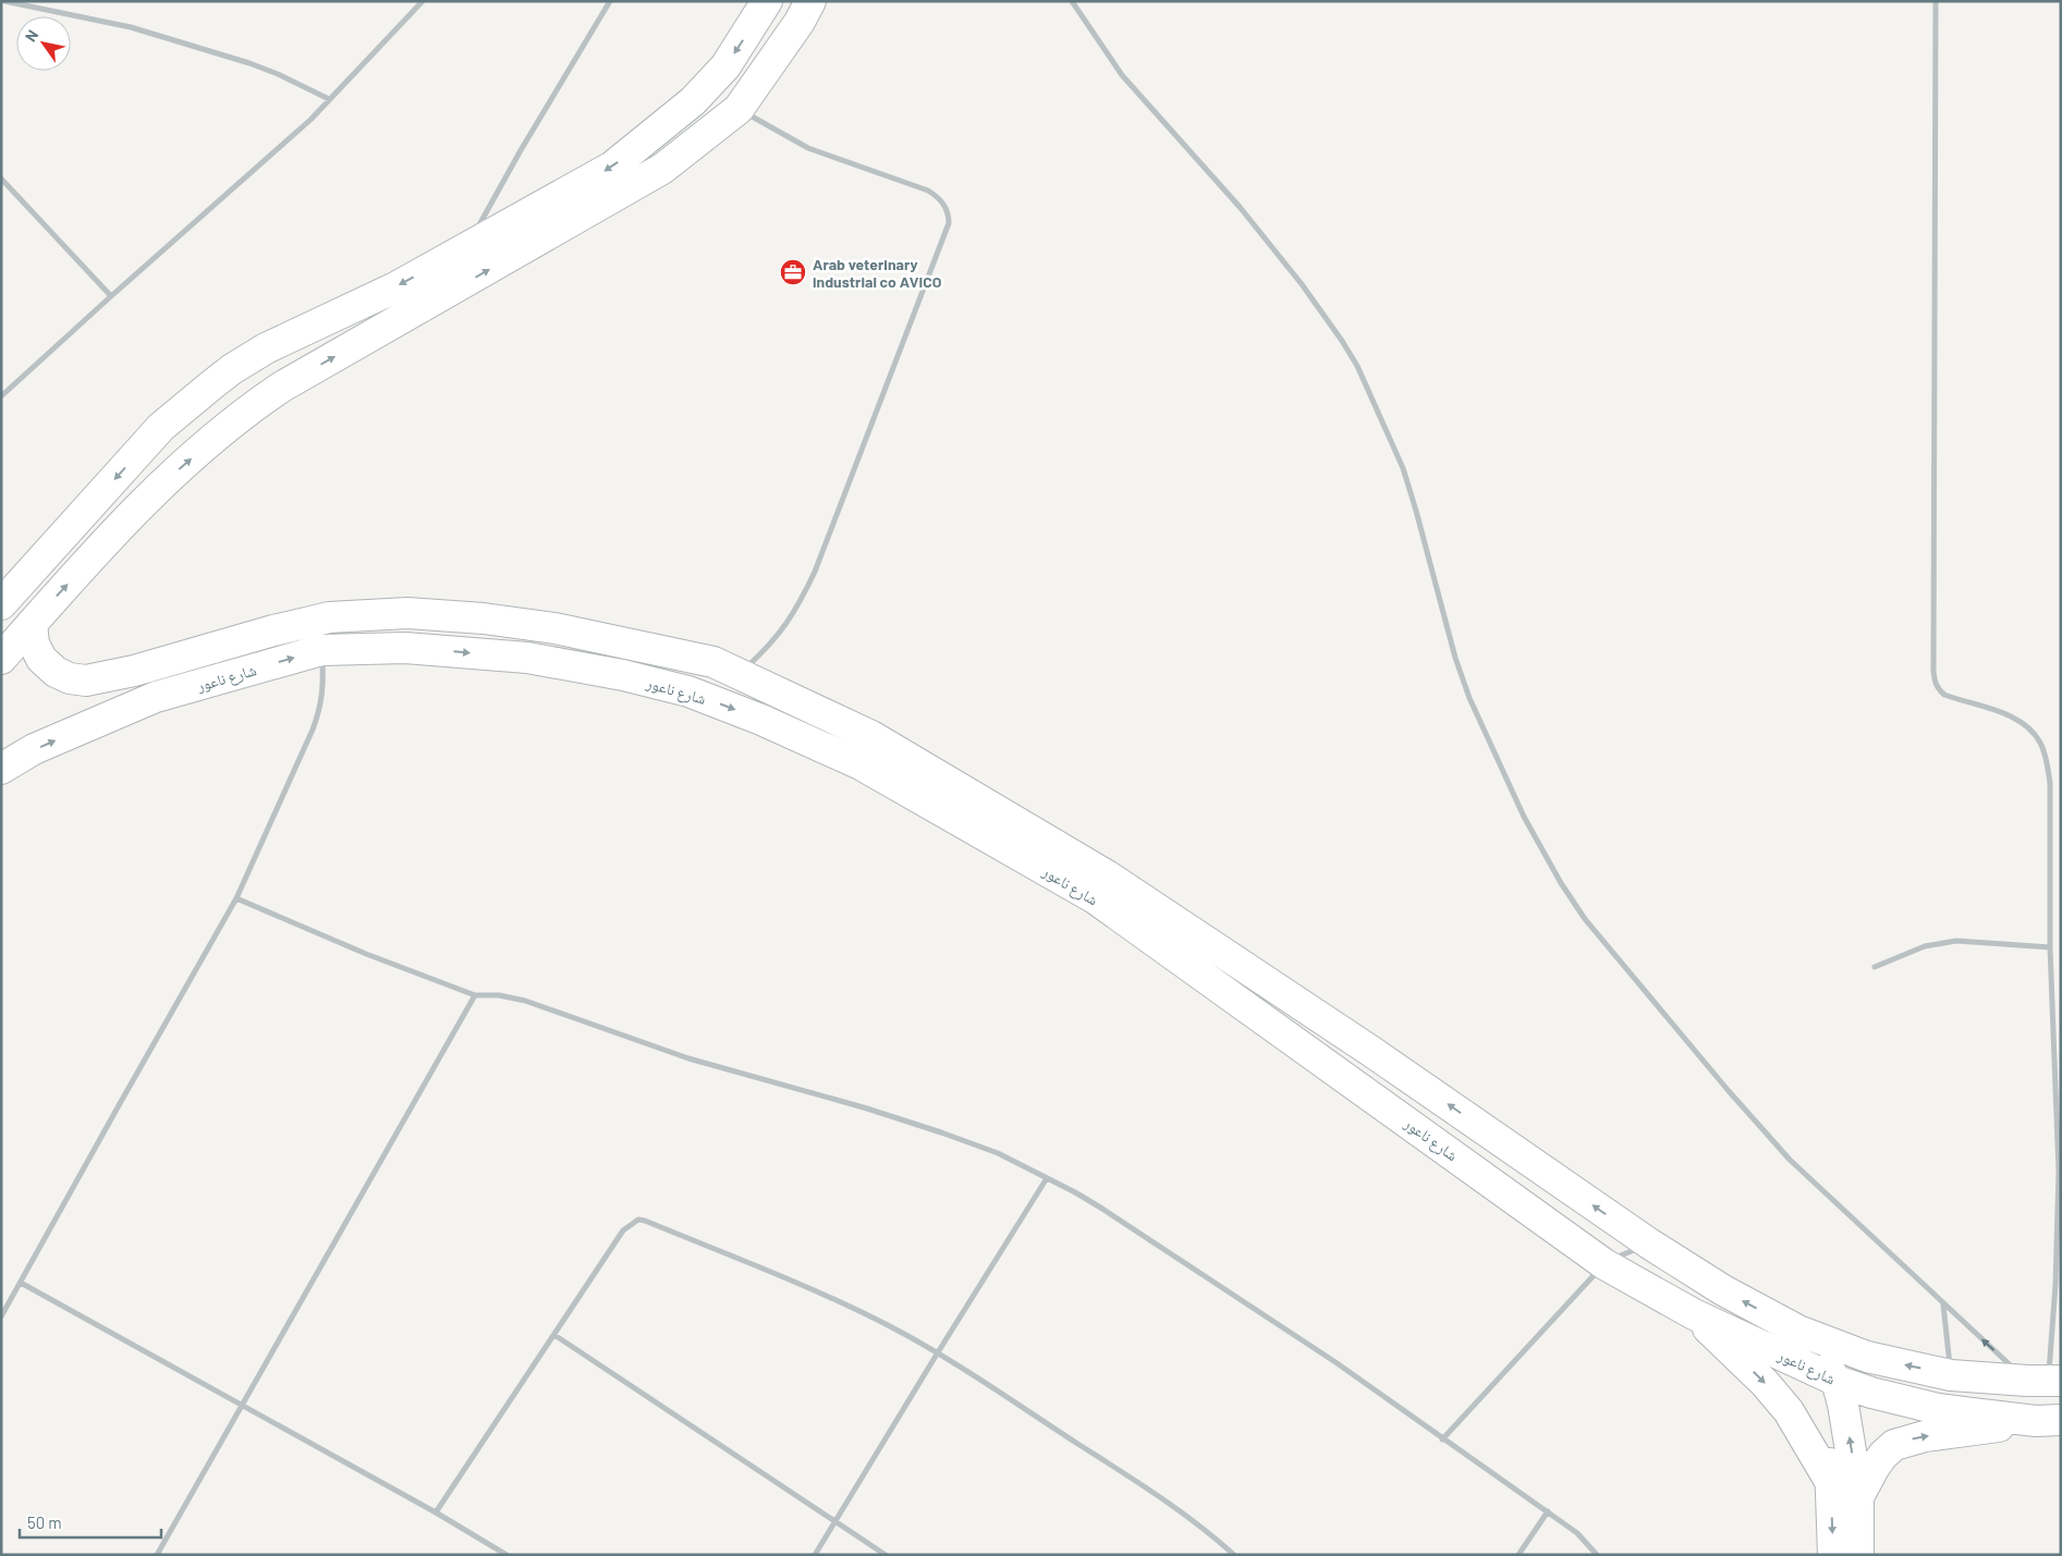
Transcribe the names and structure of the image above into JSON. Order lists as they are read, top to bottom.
{
  "streets": {
    "main road": ["شارع ناعور"]
  },
  "places": {
    "office": ["Arab veterinary industrial co AVICO"]
  },
  "scale_bar": "50 m",
  "north": "top left"
}
